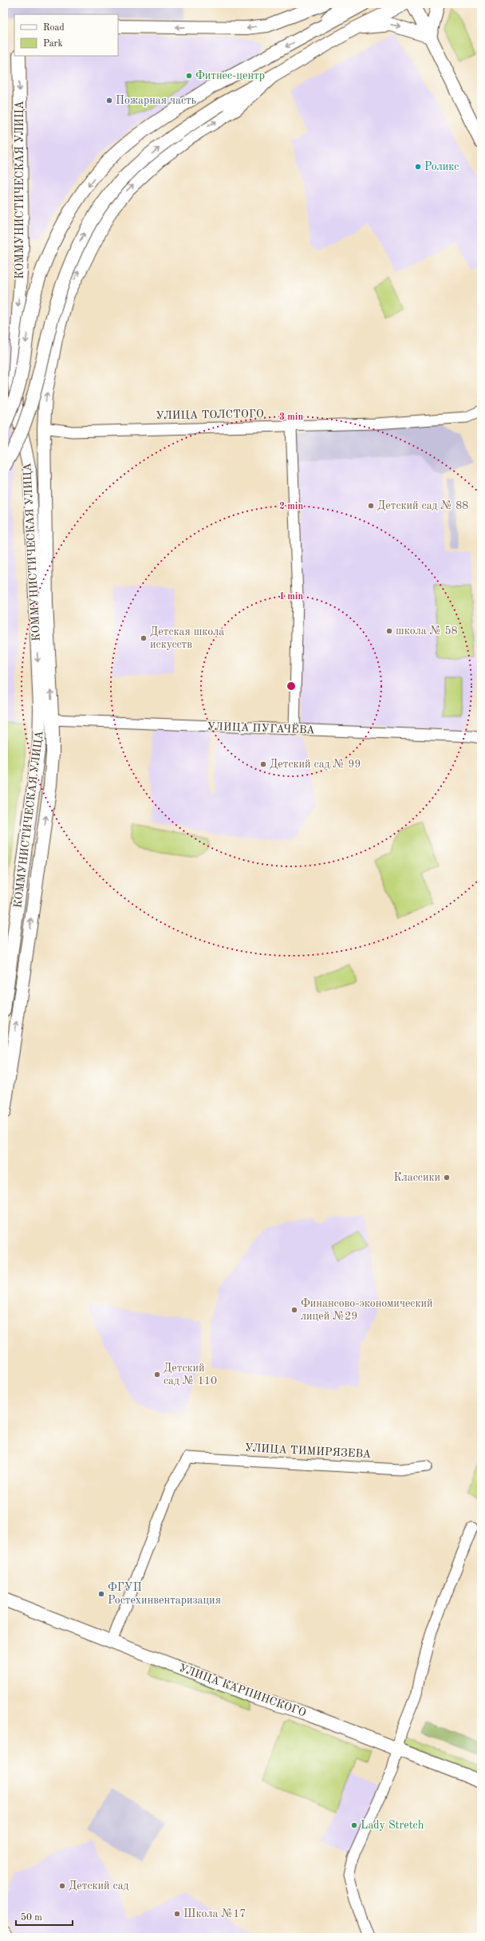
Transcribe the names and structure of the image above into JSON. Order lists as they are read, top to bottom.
{
  "streets": {
    "main road": ["КОММУНИСТИЧЕСКАЯ УЛИЦА", "УЛИЦА КАРПИНСКОГО"],
    "street": ["УЛИЦА ТОЛСТОГО", "УЛИЦА ПУГАЧЁВА", "УЛИЦА ТИМИРЯЗЕВА"]
  },
  "crossings": [
    ["КОММУНИСТИЧЕСКАЯ УЛИЦА", "УЛИЦА ТОЛСТОГО"],
    ["КОММУНИСТИЧЕСКАЯ УЛИЦА", "УЛИЦА ПУГАЧЁВА"],
    ["УЛИЦА ТИМИРЯЗЕВА", "УЛИЦА КАРПИНСКОГО"]
  ],
  "places": [
    "Фитнес-центр",
    "Пожарная часть",
    "Роликс",
    "Детский сад № 88",
    "школа № 58",
    "Детская школа искусств",
    "Детский сад № 99",
    "Классики",
    "Финансово-экономический лицей №29",
    "Детский сад № 110",
    "ФГУП Ростехинвентаризация",
    "Lady Stretch",
    "Детский сад",
    "Школа №17"
  ],
  "legend": ["Road", "Park"],
  "scale_bar": "50 m",
  "rings": ["3 min", "2 min", "1 min"]
}
